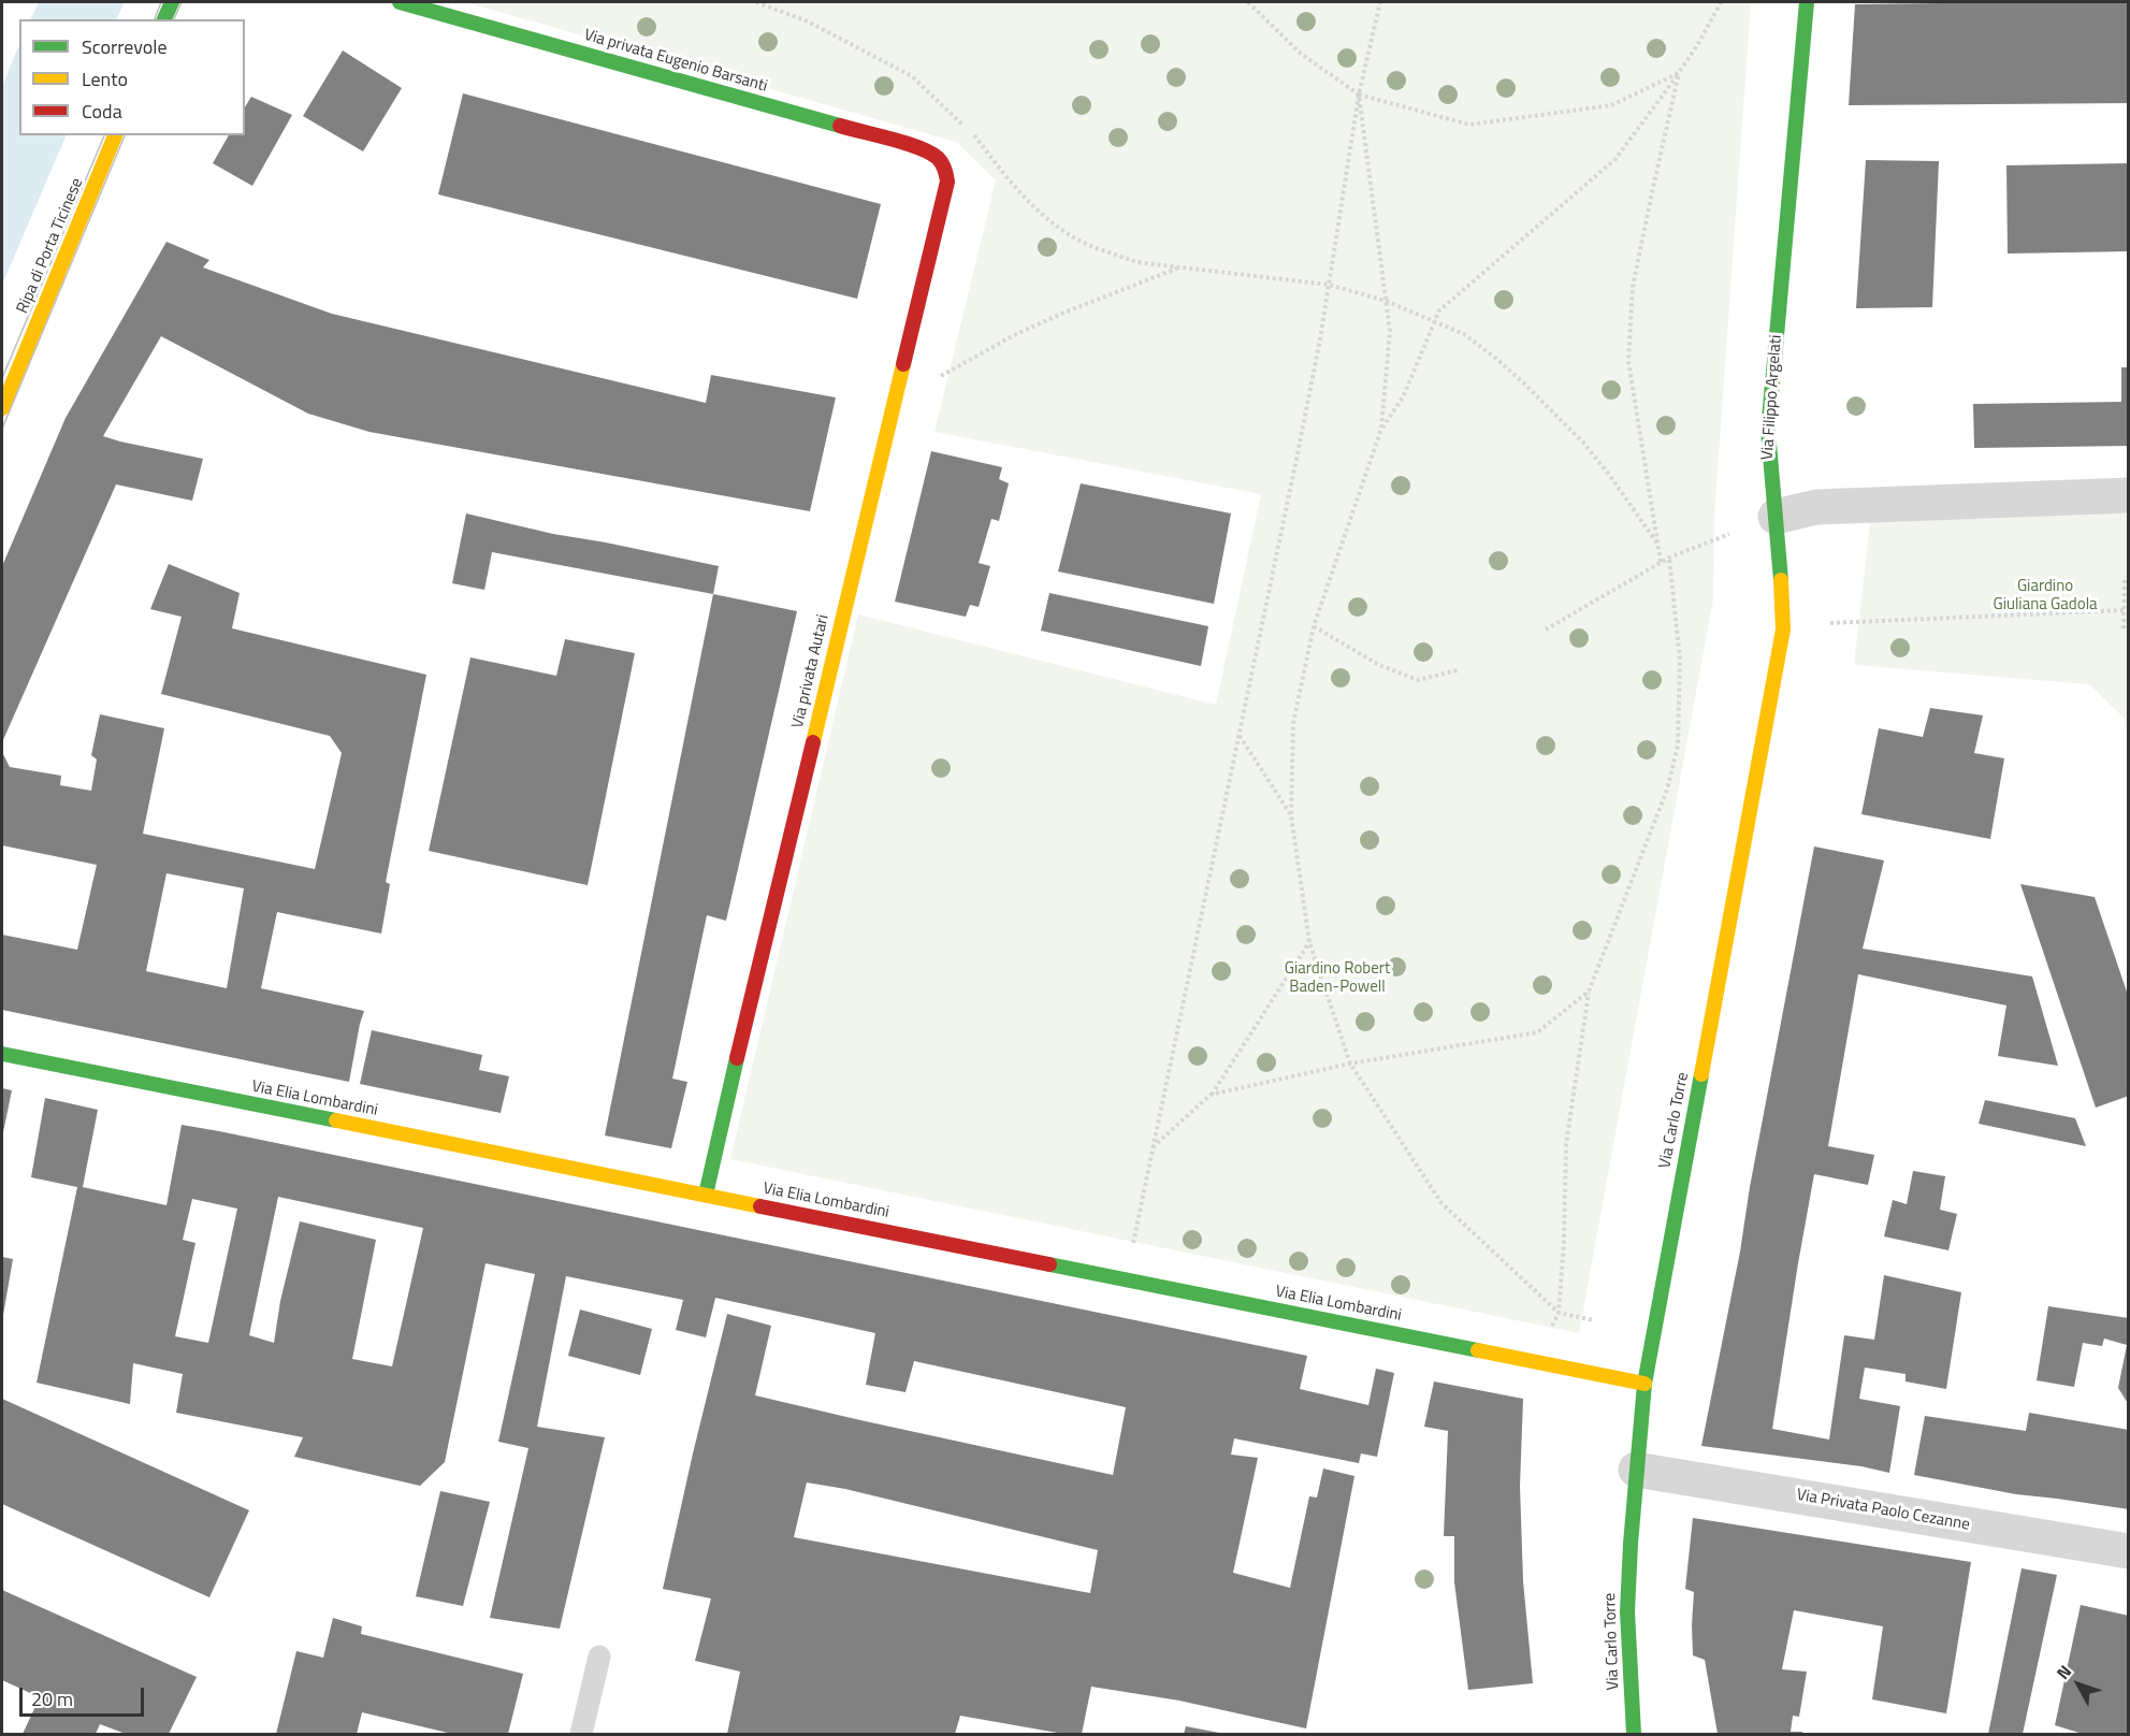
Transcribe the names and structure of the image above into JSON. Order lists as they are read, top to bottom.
{
  "streets": {
    "street": [
      "Via privata Eugenio Barsanti",
      "Ripa di Porta Ticinese",
      "Via Filippo Argelati",
      "Via privata Autari",
      "Via Elia Lombardini",
      "Via Carlo Torre",
      "Via Privata Paolo Cezanne"
    ]
  },
  "crossings": [
    ["Via privata Eugenio Barsanti", "Via privata Autari"],
    ["Via Filippo Argelati", "Via Carlo Torre"],
    ["Via privata Autari", "Via Elia Lombardini"],
    ["Via Elia Lombardini", "Via Carlo Torre"],
    ["Via Carlo Torre", "Via Privata Paolo Cezanne"]
  ],
  "parks": ["Giardino Giuliana Gadola", "Giardino Robert Baden-Powell"],
  "legend": ["Scorrevole", "Lento", "Coda"],
  "scale_bar": "20 m",
  "north": "top left"
}
